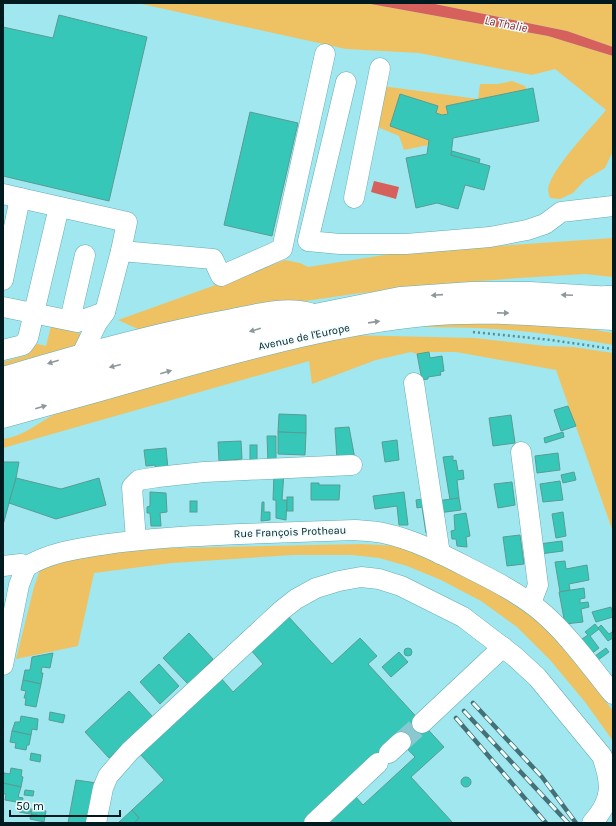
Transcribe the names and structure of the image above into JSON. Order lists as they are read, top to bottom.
{
  "streets": {
    "main road": ["Avenue de l'Europe"],
    "street": ["Rue François Protheau"]
  },
  "water": ["La Thalie"],
  "scale_bar": "50 m"
}
